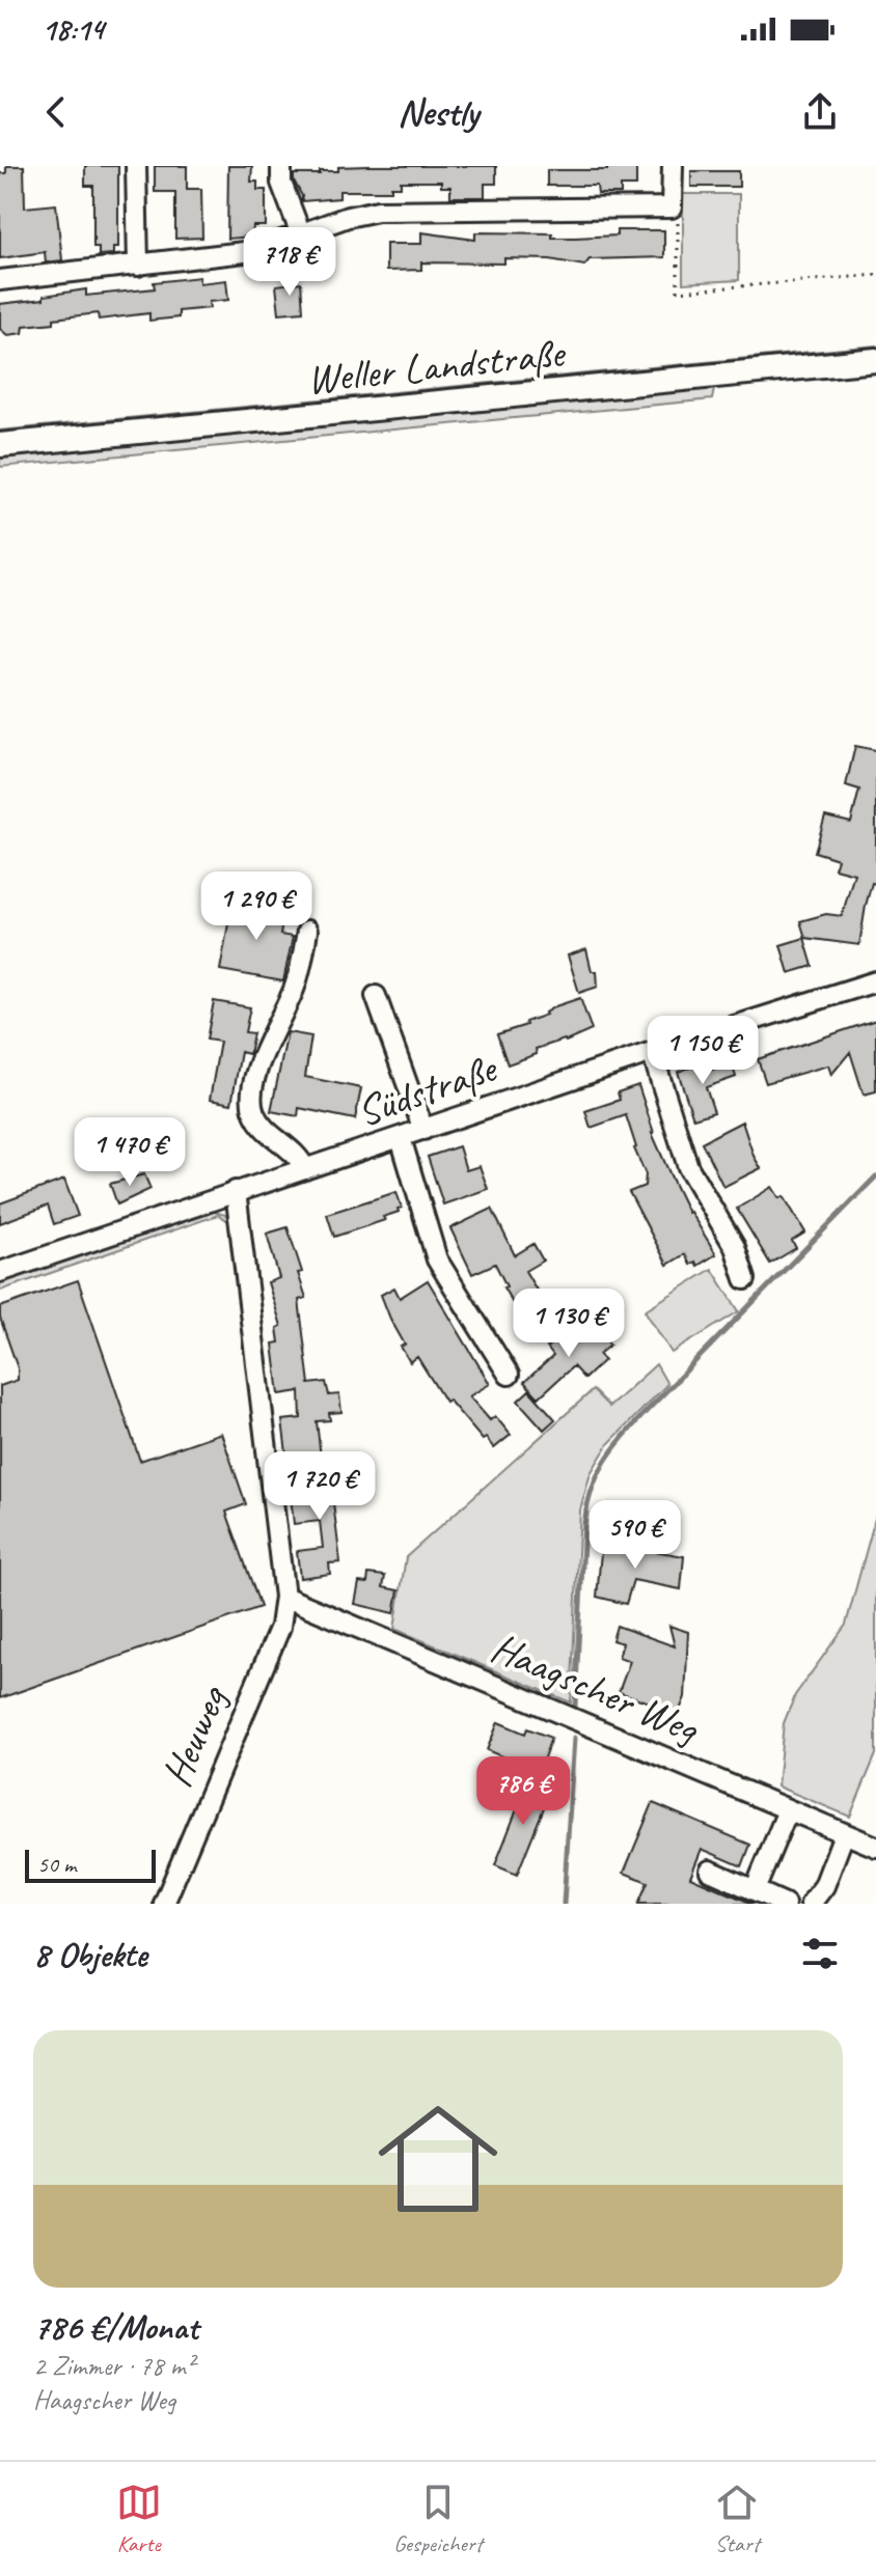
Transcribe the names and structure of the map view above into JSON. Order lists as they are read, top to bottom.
{
  "streets": {
    "main road": ["Weller Landstraße"],
    "street": ["Südstraße", "Haagscher Weg", "Heuweg"]
  },
  "crossings": [
    ["Südstraße", "Heuweg"],
    ["Haagscher Weg", "Heuweg"]
  ],
  "scale_bar": "50 m",
  "page": {
    "status": "18:14",
    "header": "Nestly",
    "price": [
      "718 €",
      "1 290 €",
      "1 150 €",
      "1 470 €",
      "1 130 €",
      "1 720 €",
      "590 €",
      "786 €"
    ],
    "scale": "50 m",
    "heading": "8 Objekte",
    "list": [
      {
        "name": "786 €/Monat",
        "note": "2 Zimmer · 78 m² · Haagscher Weg"
      }
    ],
    "tabs": ["Karte", "Gespeichert", "Start"]
  }
}
